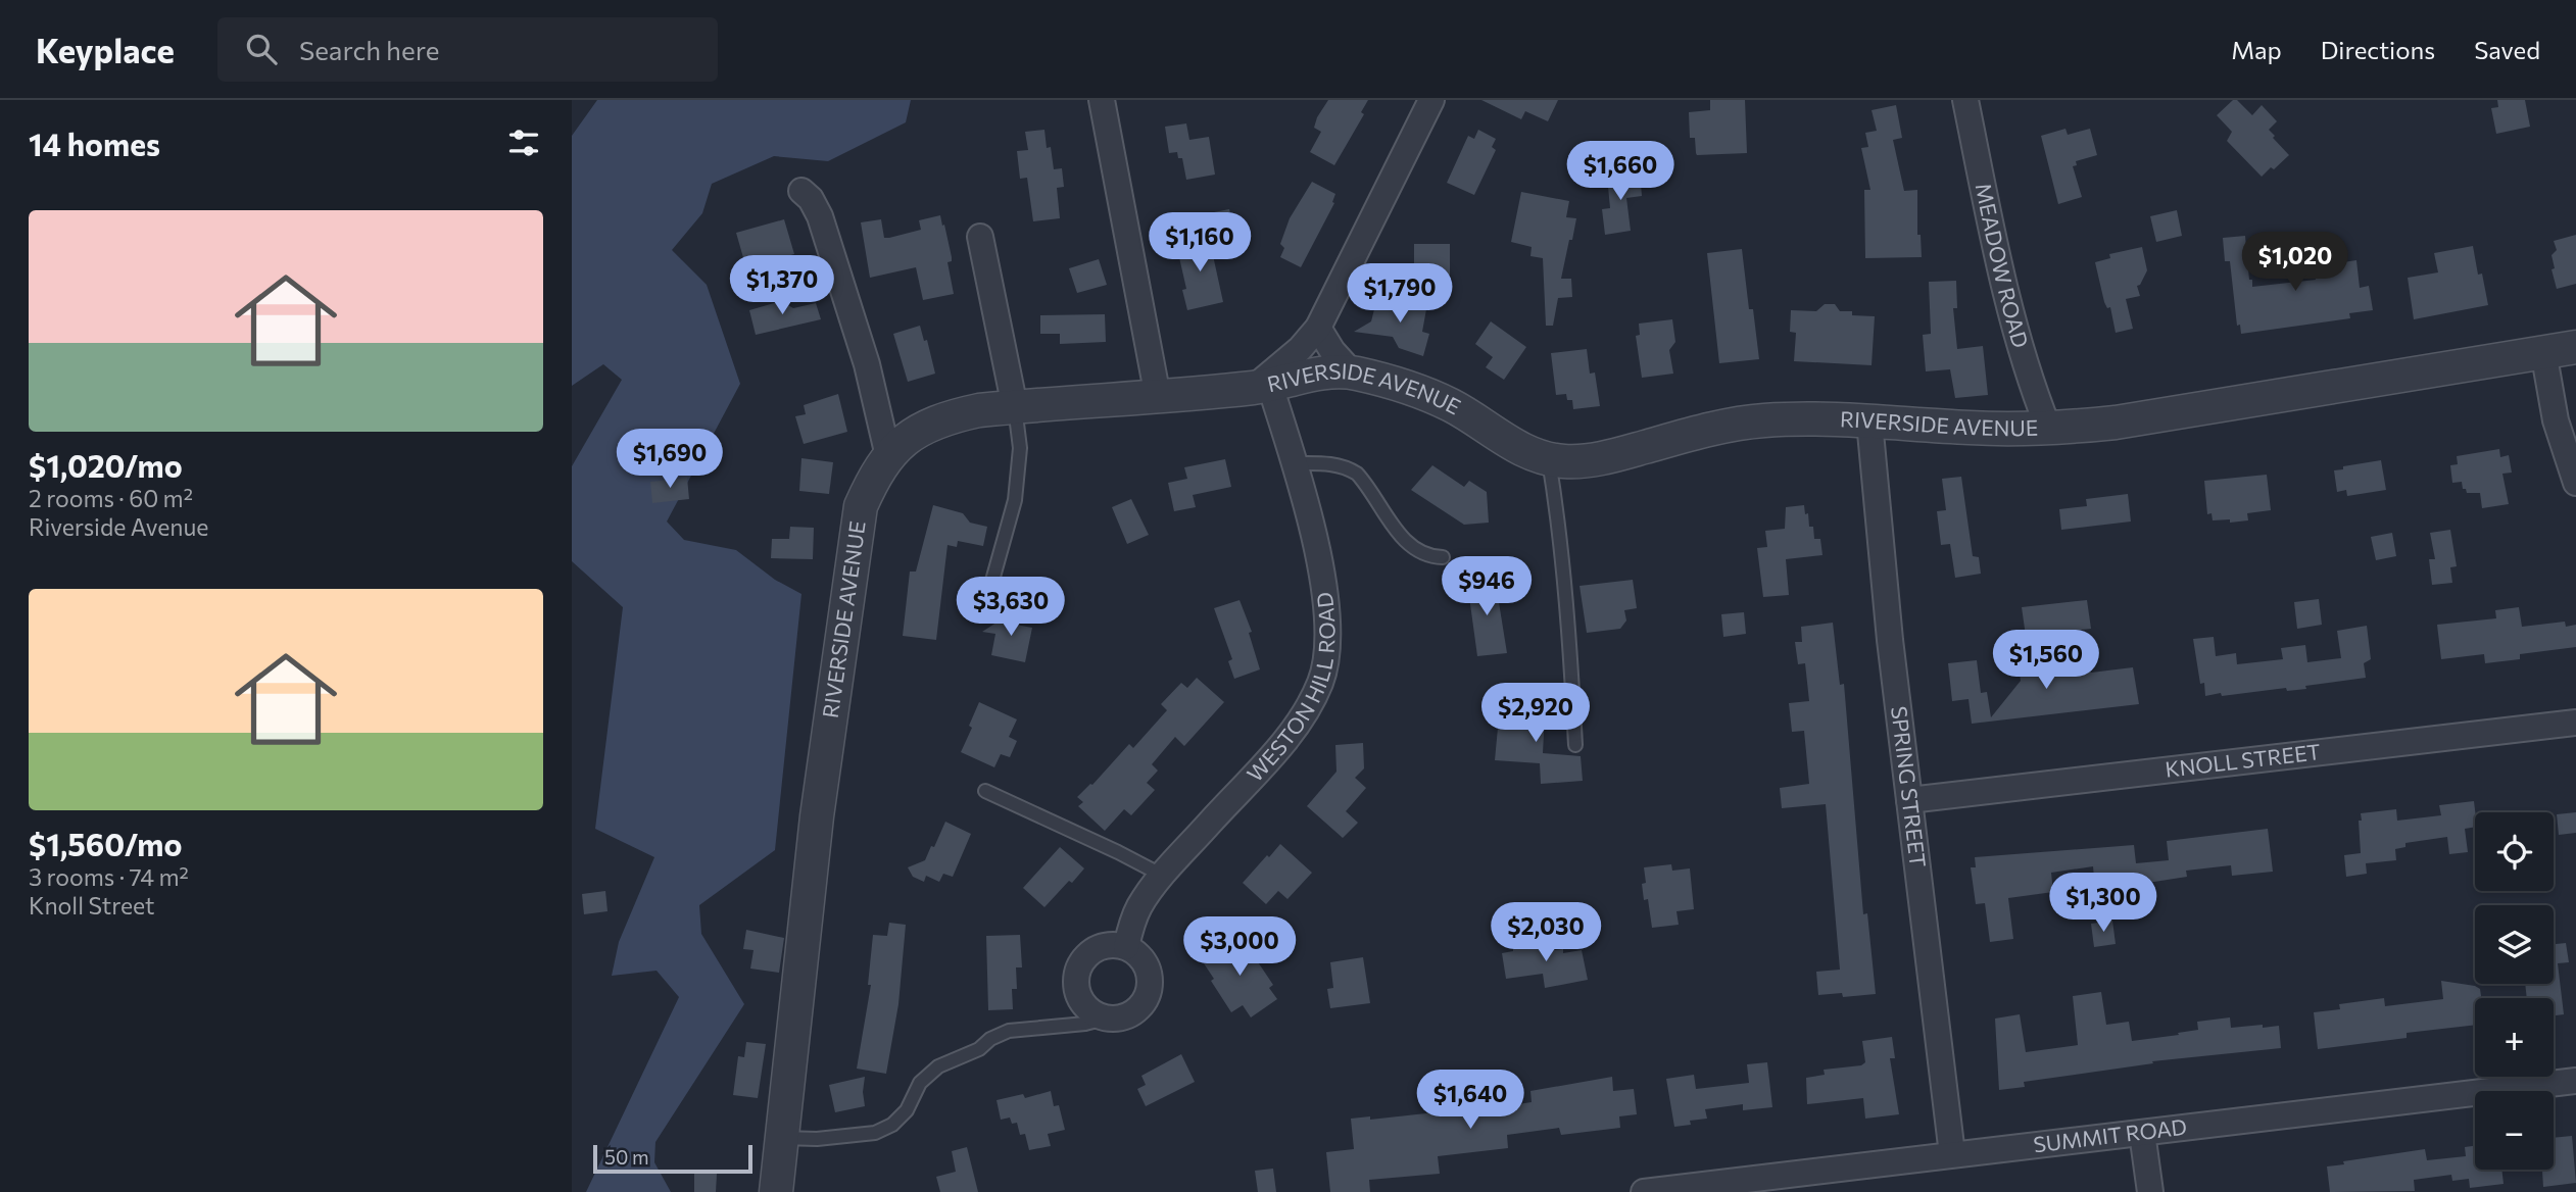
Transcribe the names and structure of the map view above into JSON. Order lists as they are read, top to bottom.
{
  "streets": {
    "street": [
      "MEADOW ROAD",
      "RIVERSIDE AVENUE",
      "WESTON HILL ROAD",
      "KNOLL STREET",
      "SPRING STREET",
      "SUMMIT ROAD"
    ]
  },
  "crossings": [
    ["MEADOW ROAD", "RIVERSIDE AVENUE"],
    ["RIVERSIDE AVENUE", "WESTON HILL ROAD"],
    ["RIVERSIDE AVENUE", "SPRING STREET"],
    ["KNOLL STREET", "SPRING STREET"],
    ["SPRING STREET", "SUMMIT ROAD"]
  ],
  "scale_bar": "50 m",
  "page": {
    "header": "Keyplace",
    "search": "Search here",
    "nav": ["Map", "Directions", "Saved"],
    "heading": "14 homes",
    "price": [
      "$1,660",
      "$1,160",
      "$1,020",
      "$1,370",
      "$1,790",
      "$1,690",
      "$946",
      "$3,630",
      "$1,560",
      "$2,920",
      "$1,300",
      "$2,030",
      "$3,000",
      "$1,640"
    ],
    "list": [
      {
        "name": "$1,020/mo",
        "note": "2 rooms · 60 m² · Riverside Avenue"
      },
      {
        "name": "$1,560/mo",
        "note": "3 rooms · 74 m² · Knoll Street"
      }
    ],
    "map_buttons": ["+", "−"],
    "scale": "50 m"
  }
}
